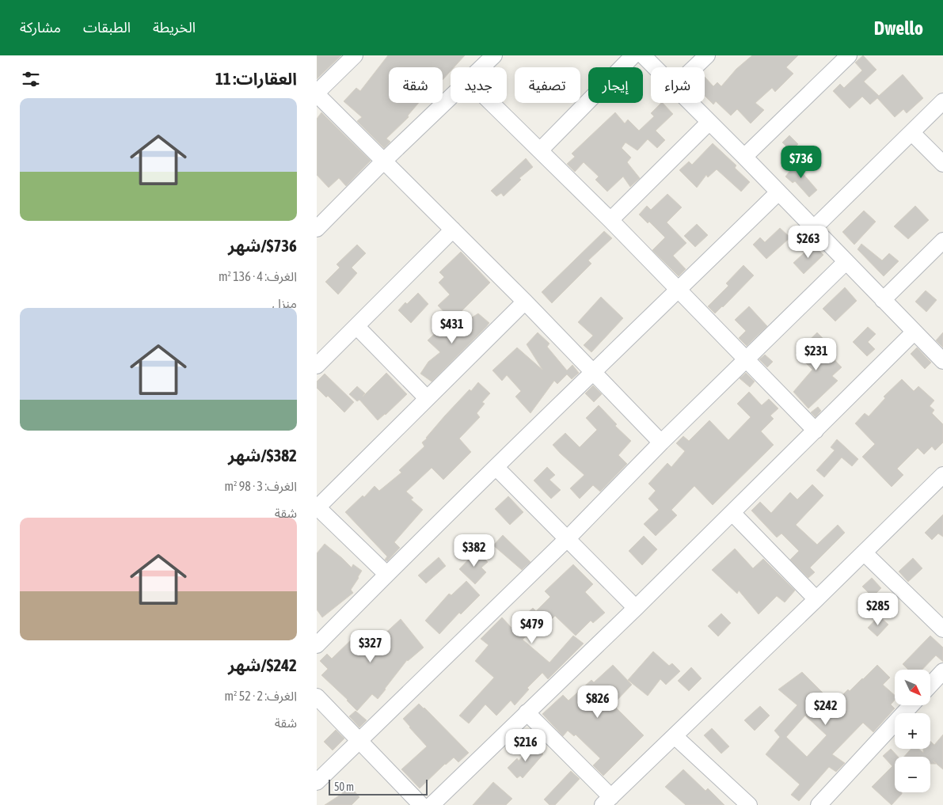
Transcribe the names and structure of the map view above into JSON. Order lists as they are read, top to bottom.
{
  "scale_bar": "50 m",
  "north": "bottom right",
  "page": {
    "header": "Dwello",
    "nav": ["الخريطة", "الطبقات", "مشاركة"],
    "heading": "العقارات: 11",
    "chip": [
      "شراء",
      "إيجار",
      "تصفية",
      "جديد",
      "شقة"
    ],
    "list": [
      {
        "name": "$736/شهر",
        "note": "الغرف: 4 · 136 m² · منزل"
      },
      {
        "name": "$382/شهر",
        "note": "الغرف: 3 · 98 m² · شقة"
      },
      {
        "name": "$242/شهر",
        "note": "الغرف: 2 · 52 m² · شقة"
      }
    ],
    "price": [
      "$736",
      "$263",
      "$431",
      "$231",
      "$382",
      "$285",
      "$479",
      "$327",
      "$826",
      "$242",
      "$216"
    ],
    "map_buttons": ["+", "−"],
    "scale": "50 m"
  }
}
